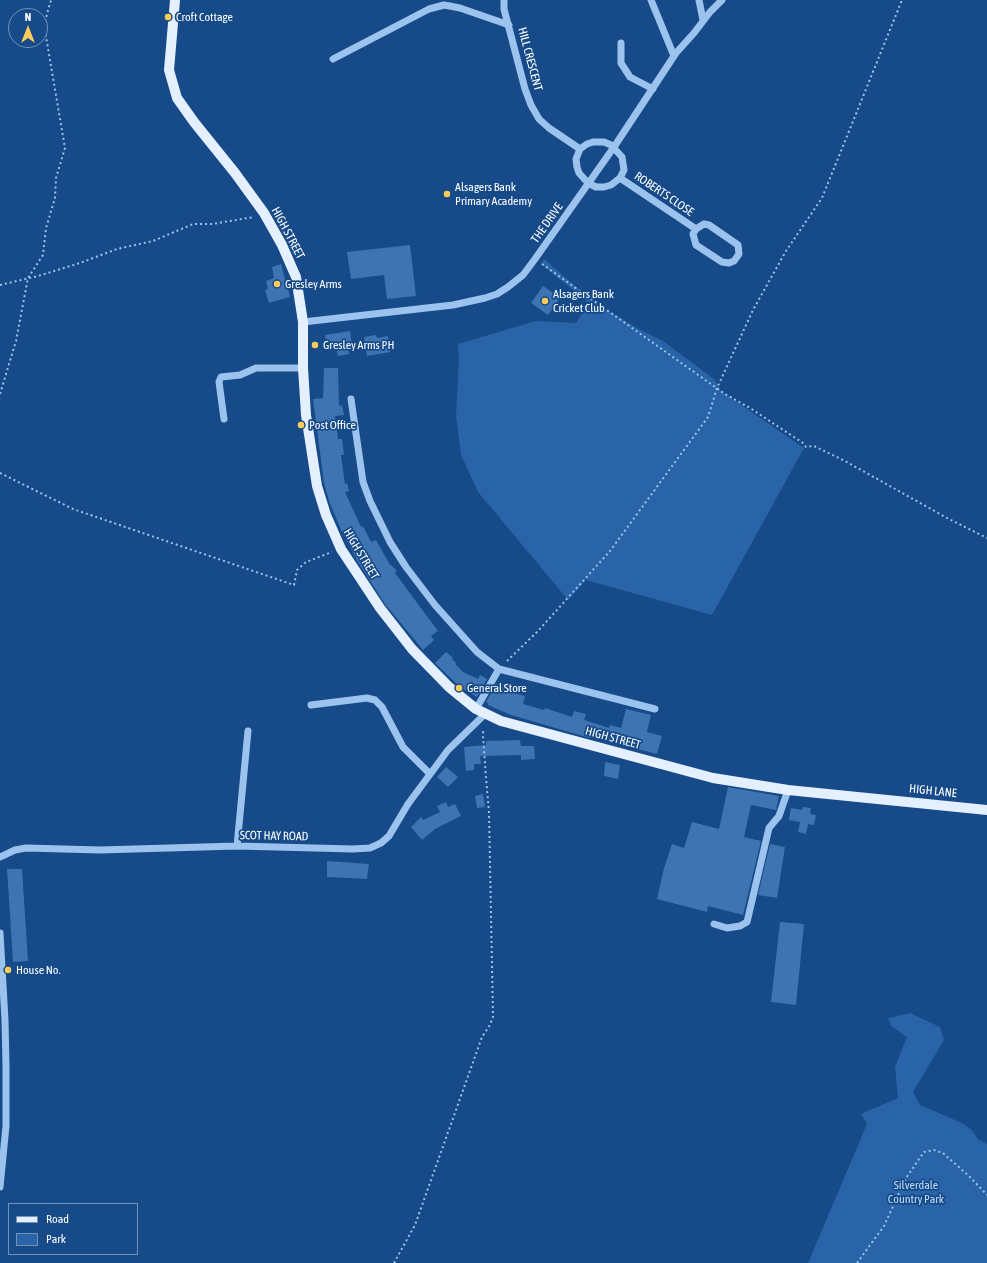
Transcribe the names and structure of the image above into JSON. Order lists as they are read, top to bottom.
{
  "streets": {
    "main road": ["HIGH STREET", "HIGH LANE"],
    "street": [
      "HILL CRESCENT",
      "ROBERTS CLOSE",
      "THE DRIVE",
      "SCOT HAY ROAD"
    ]
  },
  "crossings": [
    ["ROBERTS CLOSE", "THE DRIVE"],
    ["THE DRIVE", "HIGH STREET"],
    ["HIGH STREET", "HIGH LANE"],
    ["HIGH STREET", "SCOT HAY ROAD"]
  ],
  "parks": ["Silverdale Country Park"],
  "places": [
    "Croft Cottage",
    "Alsagers Bank Primary Academy",
    "Gresley Arms",
    "Alsagers Bank Cricket Club",
    "Gresley Arms PH",
    "Post Office",
    "General Store",
    "House No."
  ],
  "legend": ["Road", "Park"],
  "north": "top"
}
